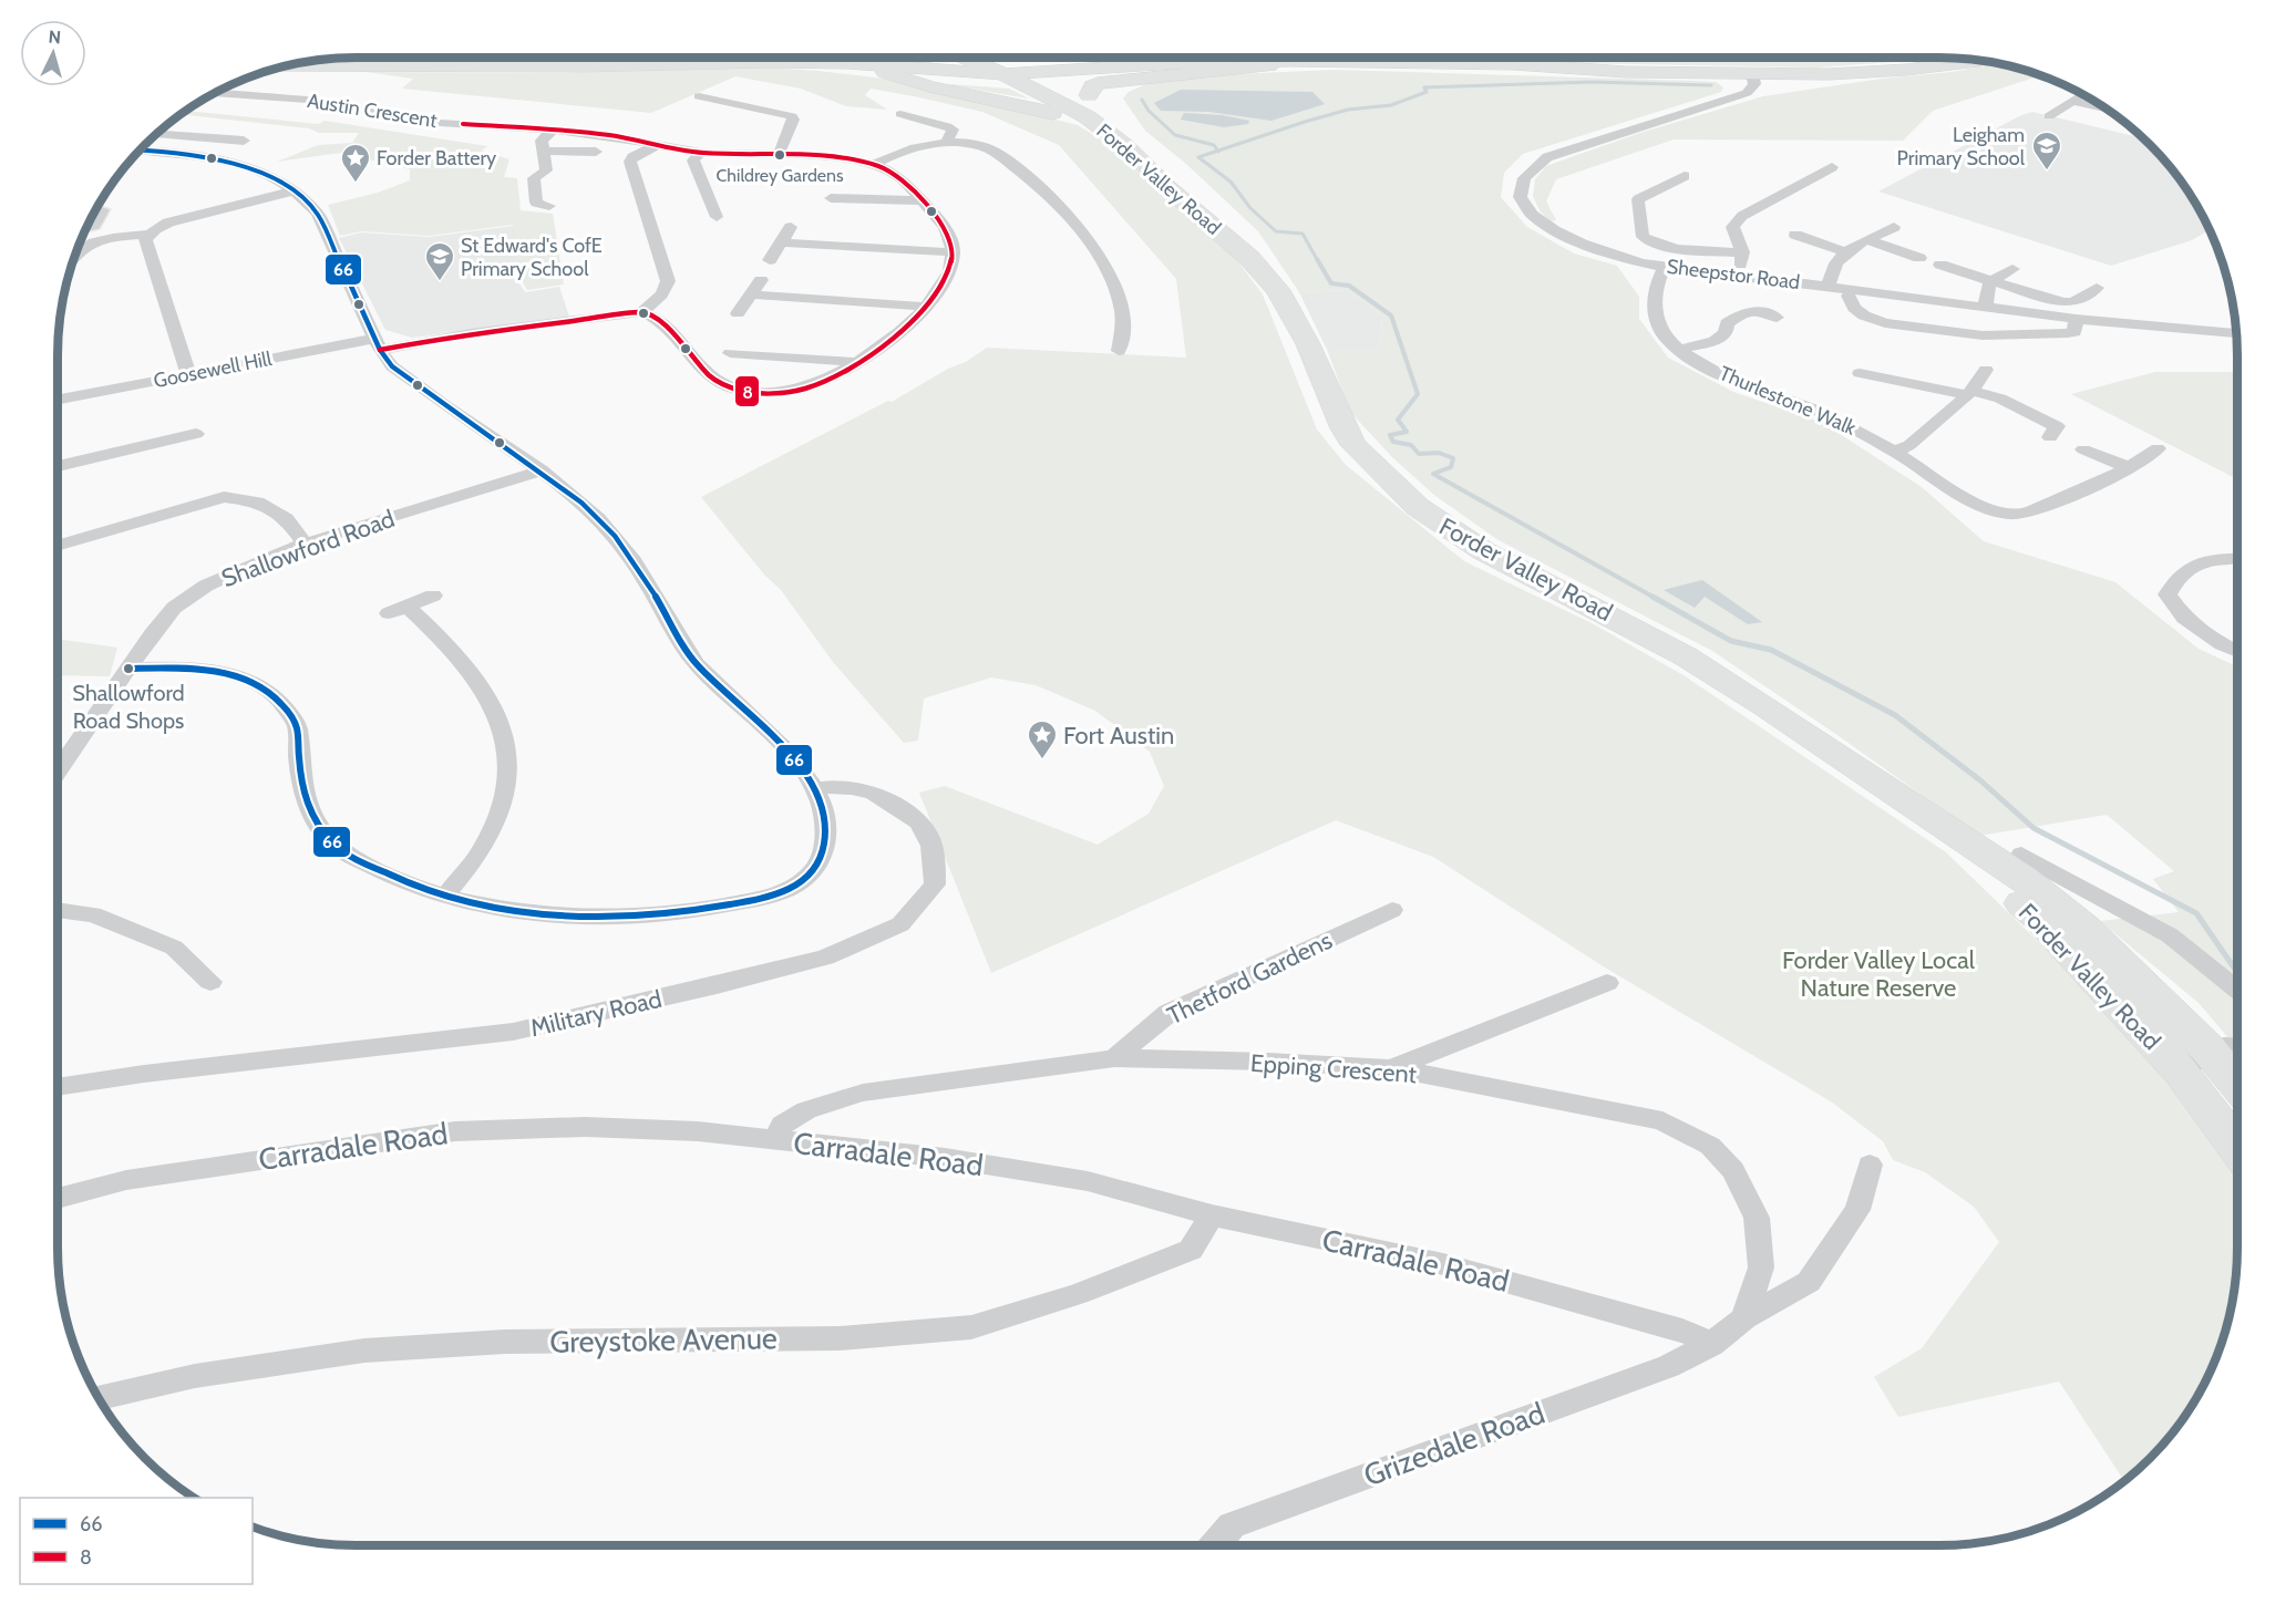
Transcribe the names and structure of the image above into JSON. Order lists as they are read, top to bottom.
{
  "streets": {
    "main road": ["Forder Valley Road"],
    "street": [
      "Austin Crescent",
      "Sheepstor Road",
      "Goosewell Hill",
      "Thurlestone Walk",
      "Shallowford Road",
      "Thetford Gardens",
      "Military Road",
      "Epping Crescent",
      "Carradale Road",
      "Greystoke Avenue",
      "Grizedale Road"
    ]
  },
  "crossings": [
    ["Sheepstor Road", "Thurlestone Walk"],
    ["Thetford Gardens", "Epping Crescent"],
    ["Epping Crescent", "Carradale Road"],
    ["Carradale Road", "Greystoke Avenue"],
    ["Carradale Road", "Grizedale Road"]
  ],
  "parks": ["Forder Valley Local Nature Reserve"],
  "places": {
    "other": ["Childrey Gardens", "Shallowford Road Shops"],
    "school or university": ["Leigham Primary School", "St Edward's CofE Primary School"],
    "place": ["Forder Battery", "Fort Austin"]
  },
  "lines": ["transit line 8", "transit line 66"],
  "legend": ["66", "8"],
  "north": "top"
}
